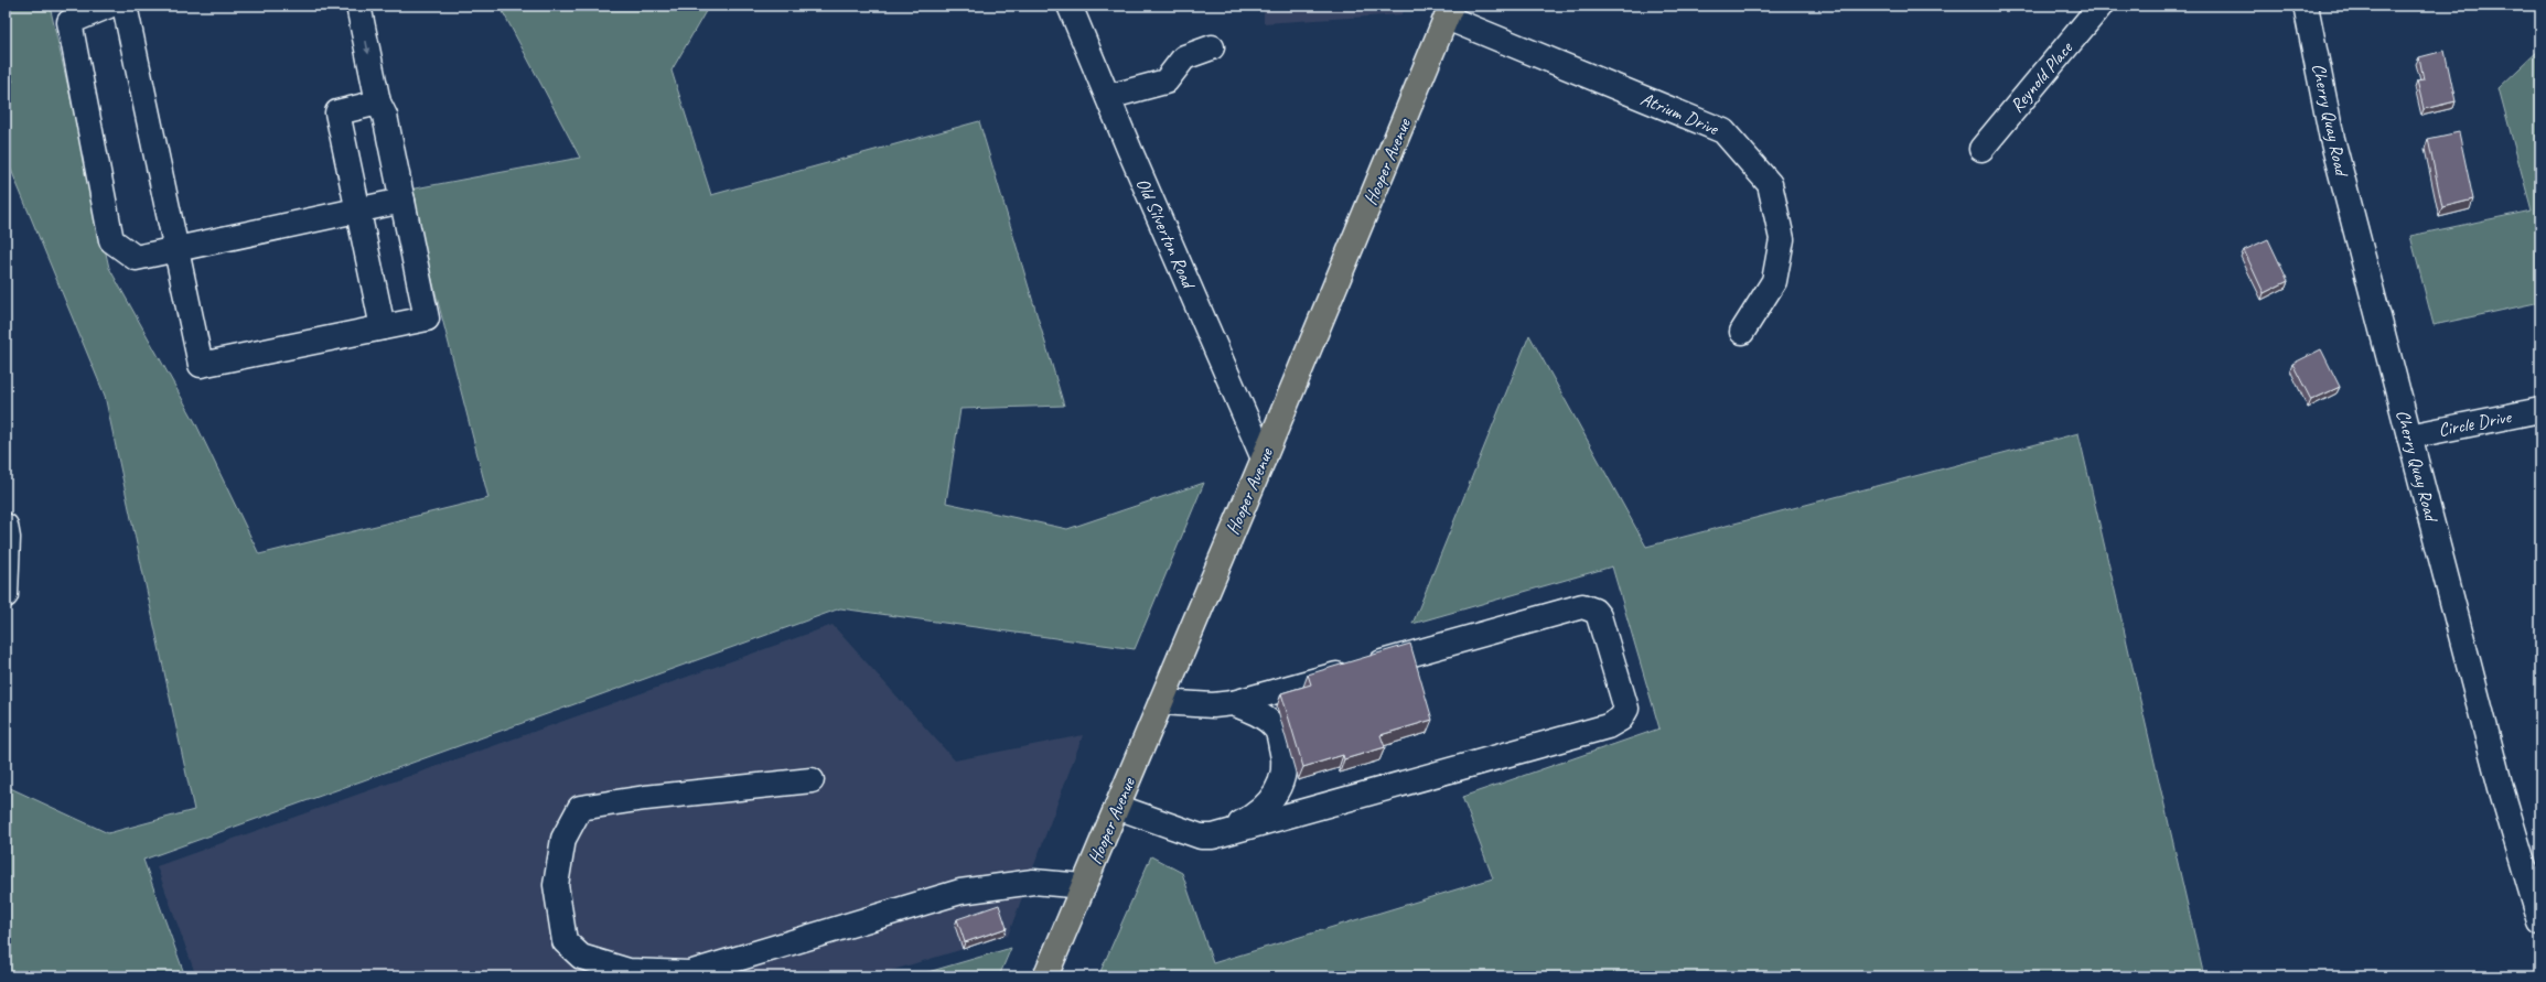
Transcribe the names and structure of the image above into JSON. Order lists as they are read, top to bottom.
{
  "streets": {
    "main road": ["Hooper Avenue"],
    "street": [
      "Reynold Place",
      "Atrium Drive",
      "Cherry Quay Road",
      "Old Silverton Road",
      "Circle Drive"
    ]
  },
  "crossings": [
    ["Atrium Drive", "Hooper Avenue"],
    ["Cherry Quay Road", "Circle Drive"],
    ["Hooper Avenue", "Old Silverton Road"]
  ]
}
